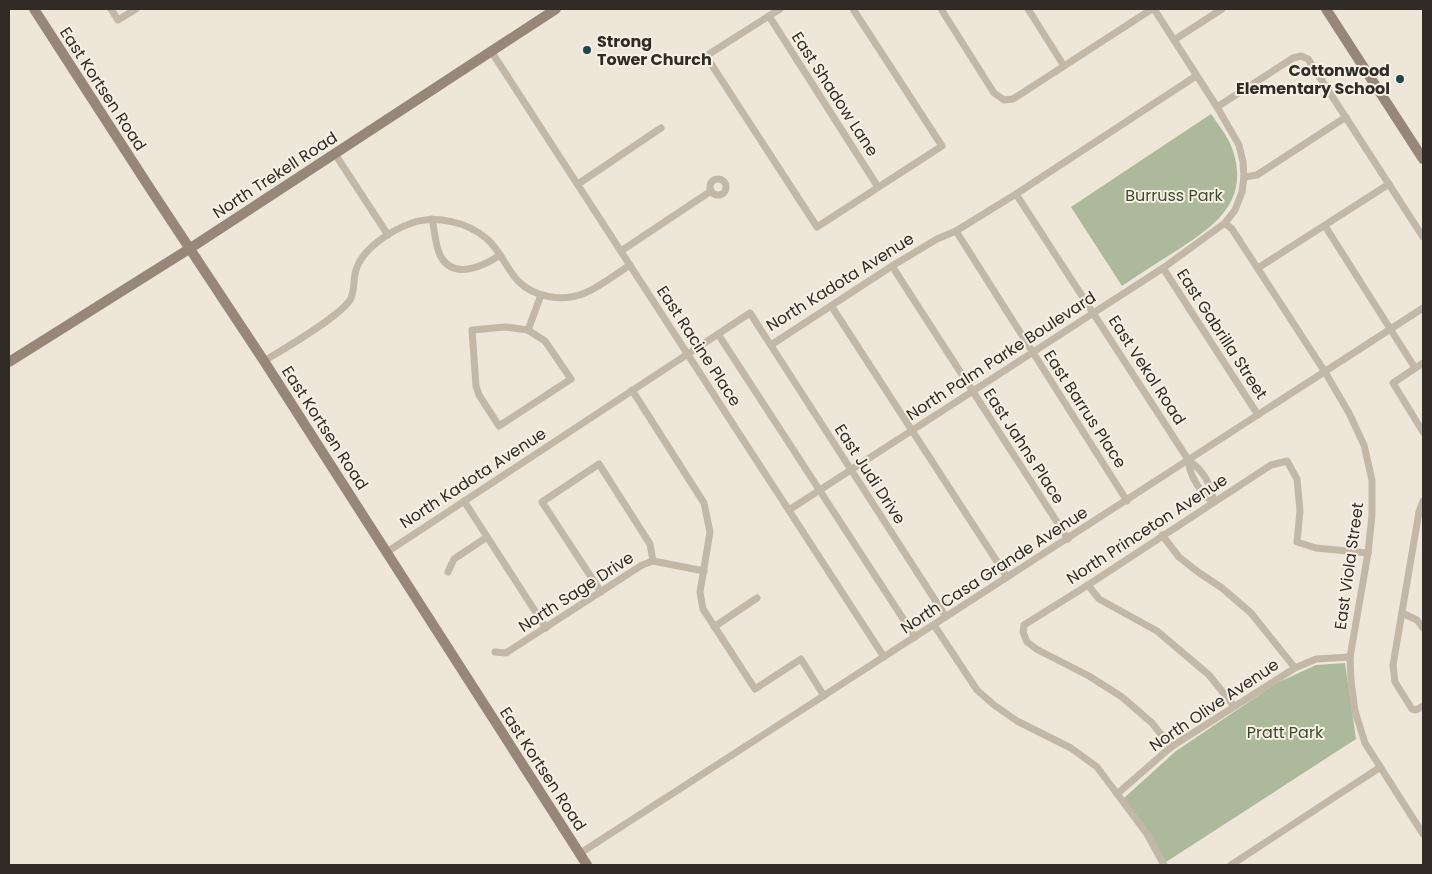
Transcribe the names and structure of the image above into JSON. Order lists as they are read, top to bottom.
{
  "streets": {
    "street": [
      "East Kortsen Road",
      "East Shadow Lane",
      "North Trekell Road",
      "North Kadota Avenue",
      "East Gabrilla Street",
      "East Racine Place",
      "North Palm Parke Boulevard",
      "East Vekol Road",
      "East Barrus Place",
      "East Jahns Place",
      "East Judi Drive",
      "North Princeton Avenue",
      "East Viola Street",
      "North Casa Grande Avenue",
      "North Sage Drive",
      "North Olive Avenue"
    ]
  },
  "crossings": [
    ["East Kortsen Road", "North Trekell Road"],
    ["East Kortsen Road", "North Kadota Avenue"],
    ["East Kortsen Road", "North Casa Grande Avenue"],
    ["North Trekell Road", "East Racine Place"],
    ["North Kadota Avenue", "East Racine Place"],
    ["North Kadota Avenue", "East Vekol Road"],
    ["North Kadota Avenue", "East Barrus Place"],
    ["North Kadota Avenue", "East Jahns Place"],
    ["North Kadota Avenue", "East Judi Drive"],
    ["East Gabrilla Street", "North Palm Parke Boulevard"],
    ["East Gabrilla Street", "North Casa Grande Avenue"],
    ["East Racine Place", "North Palm Parke Boulevard"],
    ["East Racine Place", "North Casa Grande Avenue"],
    ["North Palm Parke Boulevard", "East Vekol Road"],
    ["North Palm Parke Boulevard", "East Barrus Place"],
    ["North Palm Parke Boulevard", "East Jahns Place"],
    ["North Palm Parke Boulevard", "East Judi Drive"],
    ["North Palm Parke Boulevard", "East Viola Street"],
    ["East Vekol Road", "North Princeton Avenue"],
    ["East Vekol Road", "North Casa Grande Avenue"],
    ["East Barrus Place", "North Casa Grande Avenue"],
    ["East Jahns Place", "North Casa Grande Avenue"],
    ["East Judi Drive", "North Casa Grande Avenue"],
    ["North Princeton Avenue", "East Viola Street"],
    ["North Princeton Avenue", "North Olive Avenue"],
    ["East Viola Street", "North Casa Grande Avenue"],
    ["East Viola Street", "North Olive Avenue"]
  ],
  "parks": ["Burruss Park", "Pratt Park"],
  "places": ["Strong Tower Church", "Cottonwood Elementary School"]
}
